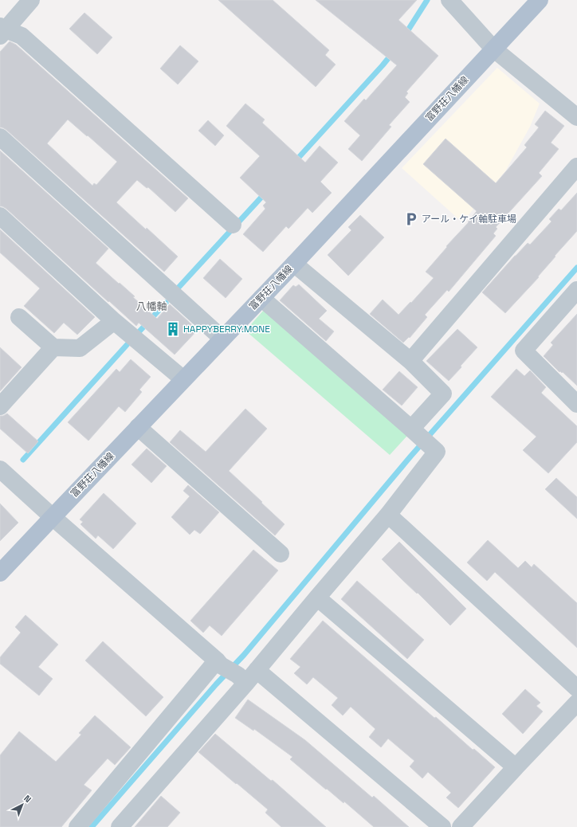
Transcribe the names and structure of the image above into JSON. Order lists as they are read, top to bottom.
{
  "streets": {
    "main road": ["富野荘八幡線"]
  },
  "districts": ["八幡軸"],
  "places": {
    "parking": ["アール・ケイ軸駐車場"],
    "building": ["HAPPYBERRY.MONE"]
  },
  "north": "top right"
}
